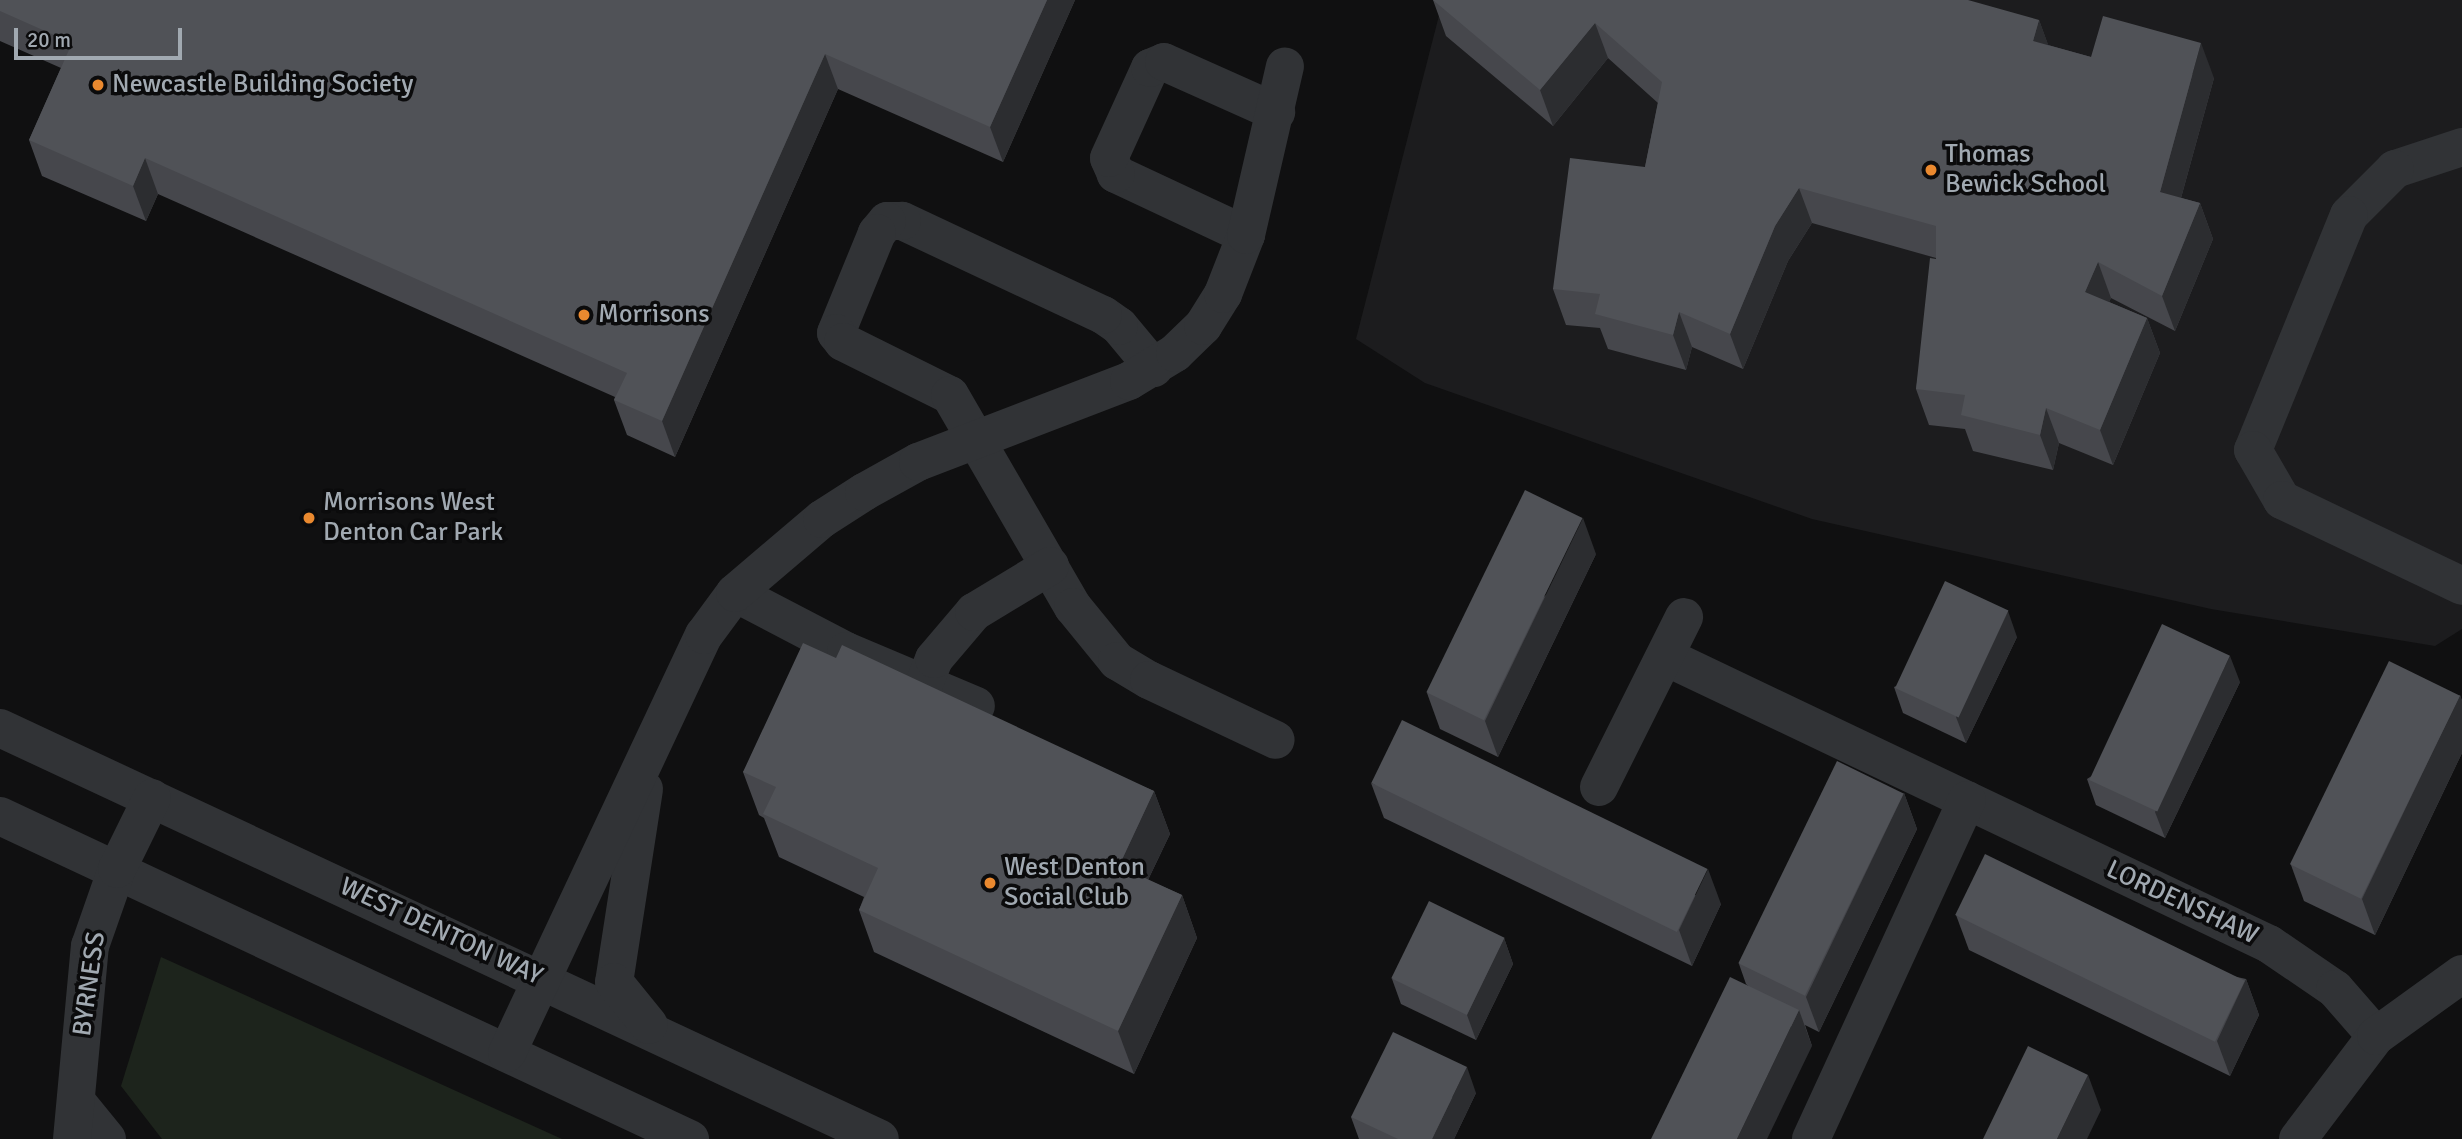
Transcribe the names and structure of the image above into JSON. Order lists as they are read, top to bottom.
{
  "streets": {
    "street": ["LORDENSHAW", "WEST DENTON WAY", "BYRNESS"]
  },
  "crossings": [
    ["WEST DENTON WAY", "BYRNESS"]
  ],
  "places": [
    "Newcastle Building Society",
    "Thomas Bewick School",
    "Morrisons",
    "Morrisons West Denton Car Park",
    "West Denton Social Club"
  ],
  "scale_bar": "20 m"
}
